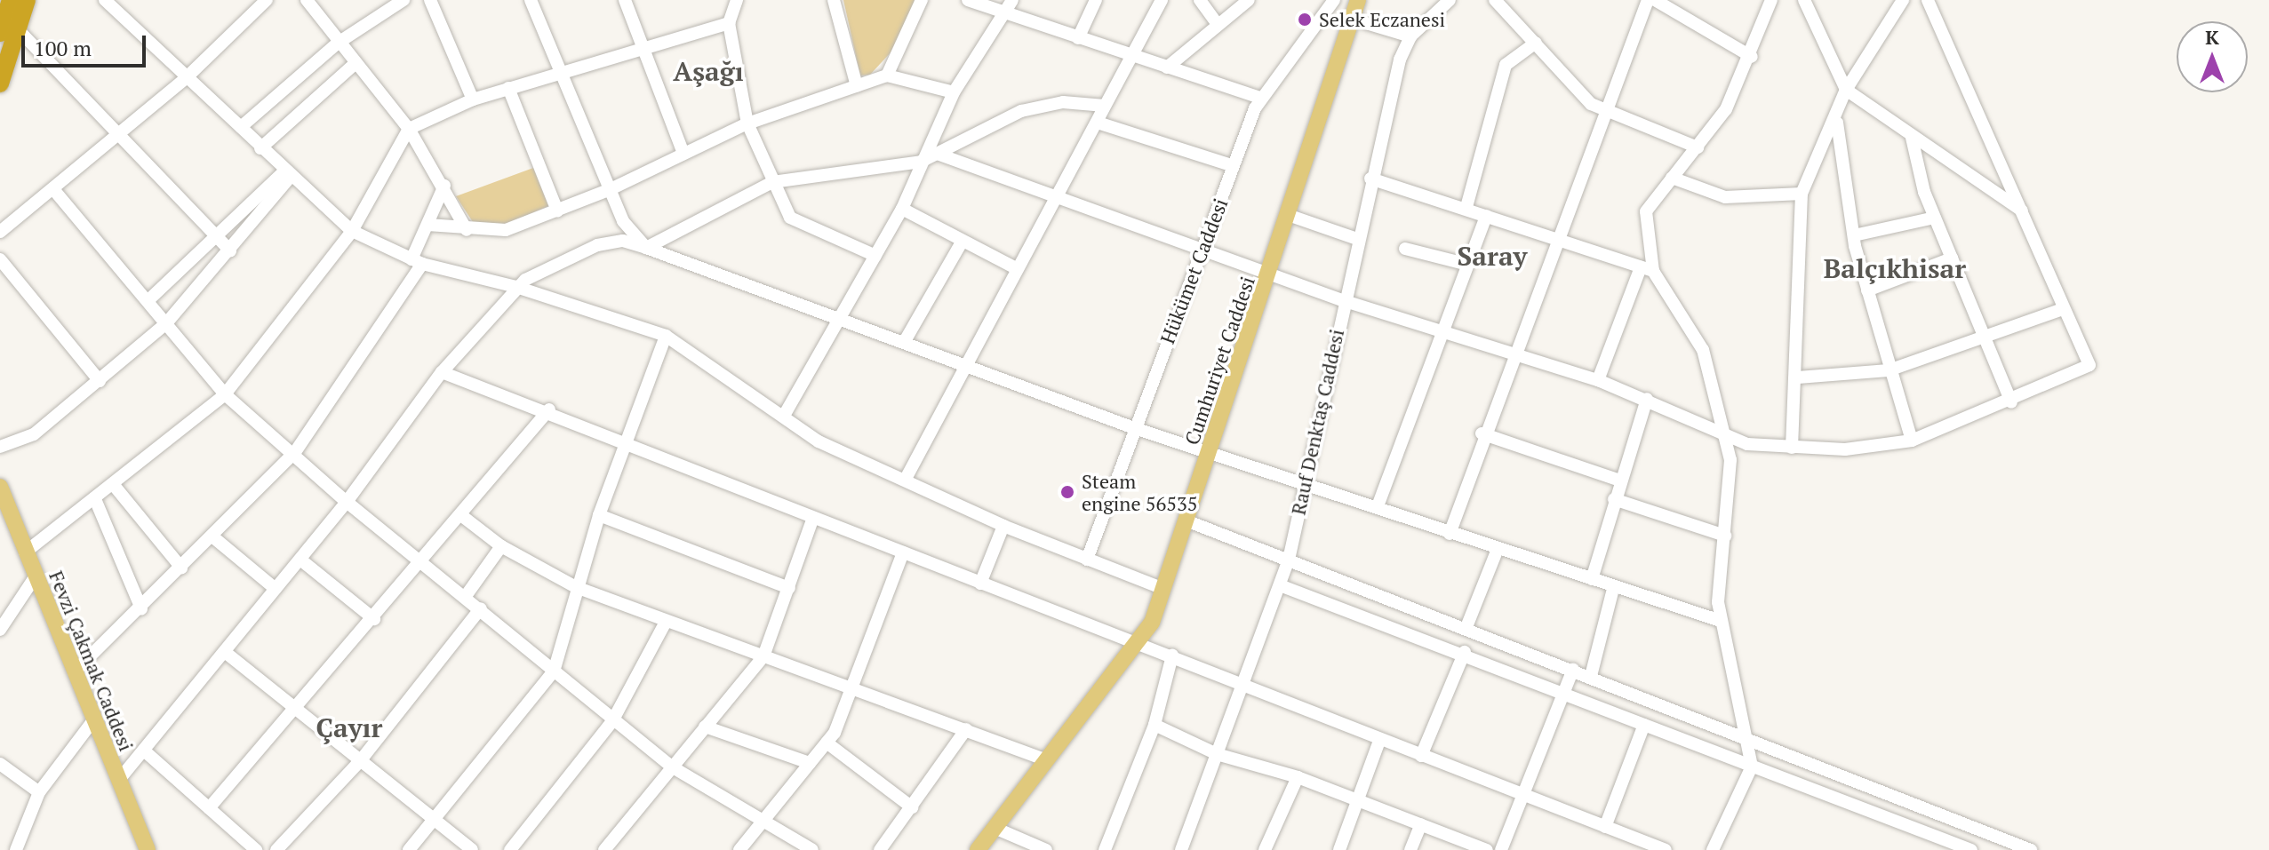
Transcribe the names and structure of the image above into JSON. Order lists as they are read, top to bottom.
{
  "streets": {
    "main road": ["Cumhuriyet Caddesi", "Fevzi Çakmak Caddesi"],
    "street": ["Hükümet Caddesi", "Rauf Denktaş Caddesi"]
  },
  "districts": [
    "Aşağı",
    "Saray",
    "Balçıkhisar",
    "Çayır"
  ],
  "places": ["Selek Eczanesi", "Steam engine 56535"],
  "scale_bar": "100 m",
  "north": "top"
}
